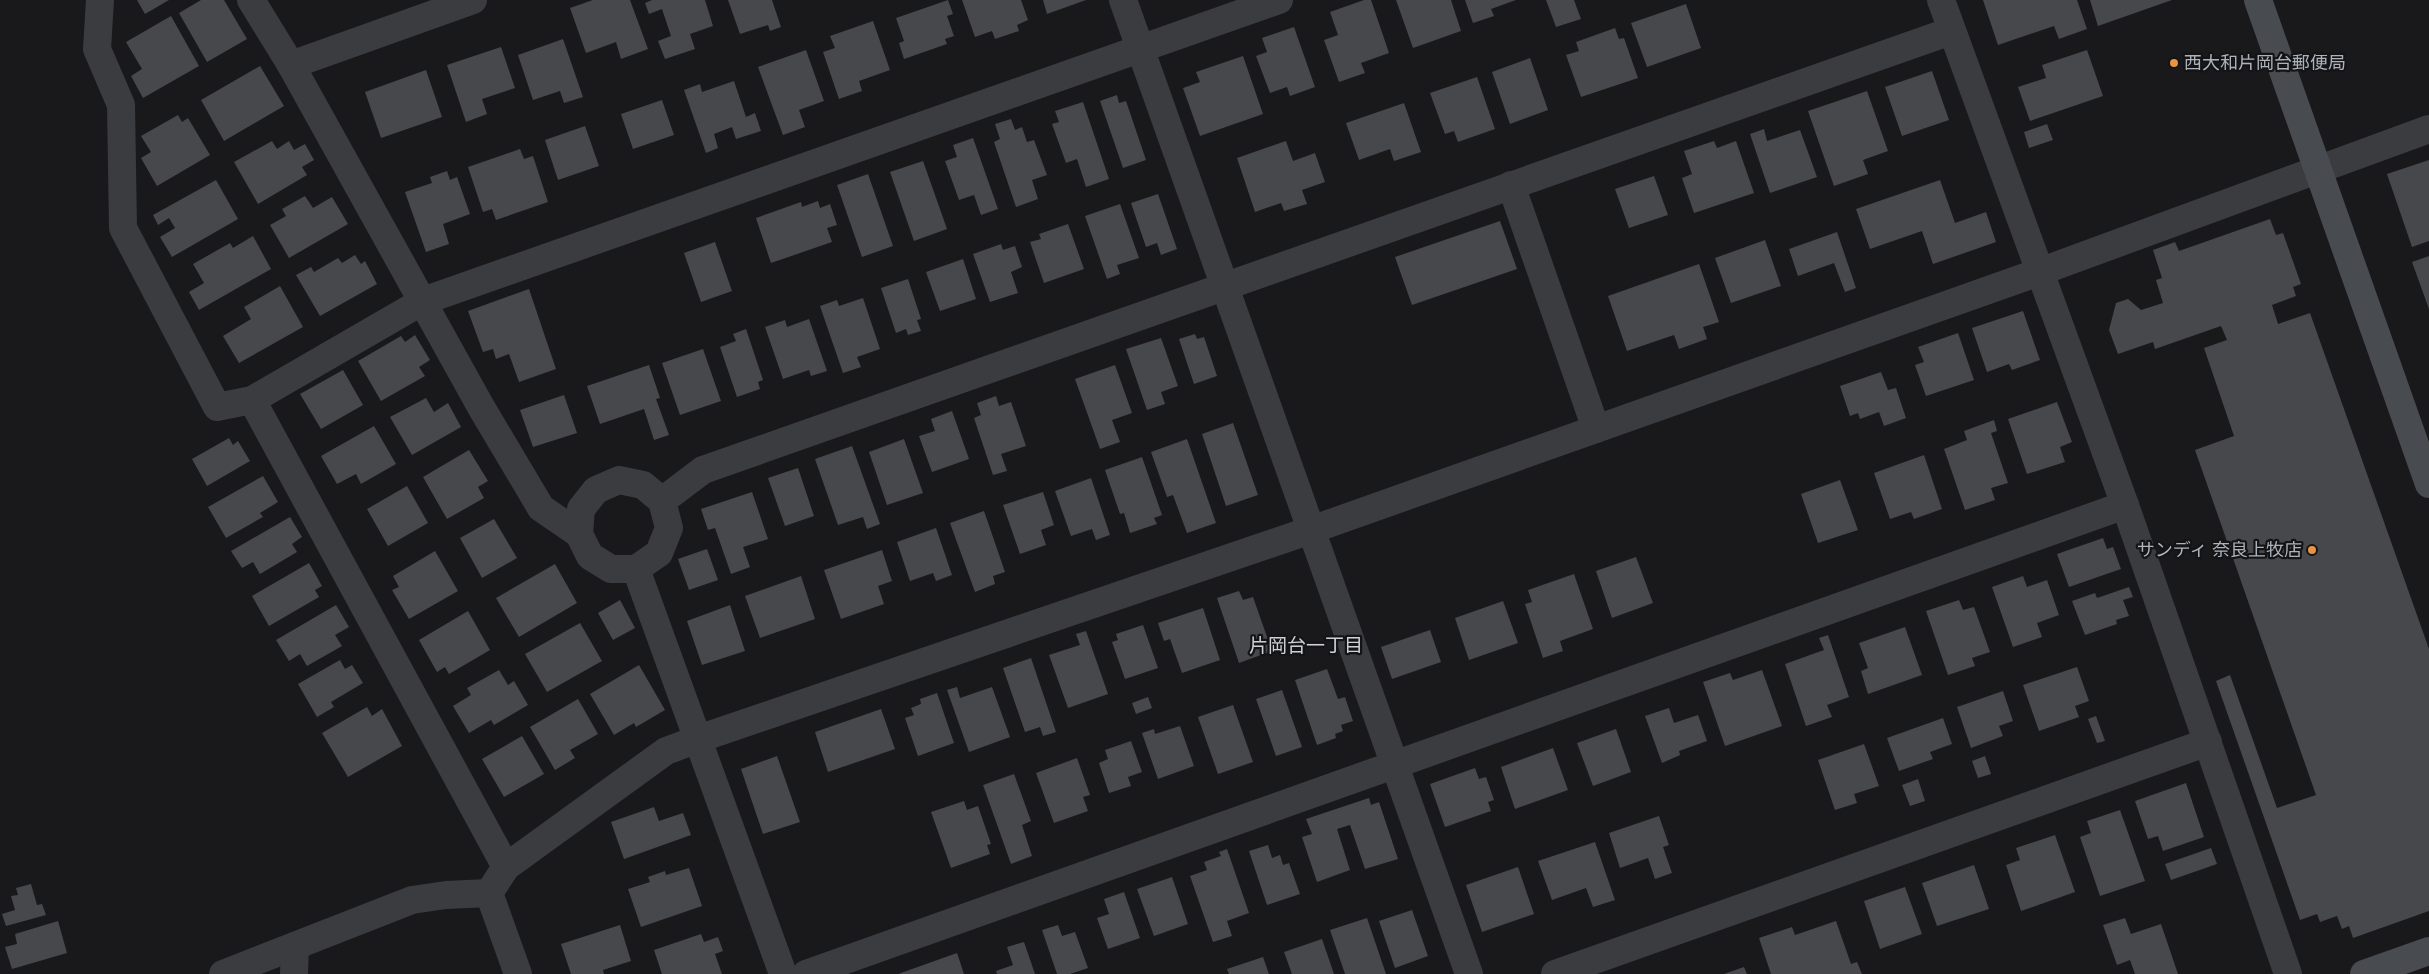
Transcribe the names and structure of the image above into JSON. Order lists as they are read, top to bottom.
{
  "districts": ["片岡台一丁目"],
  "places": ["西大和片岡台郵便局", "サンディ 奈良上牧店"]
}
